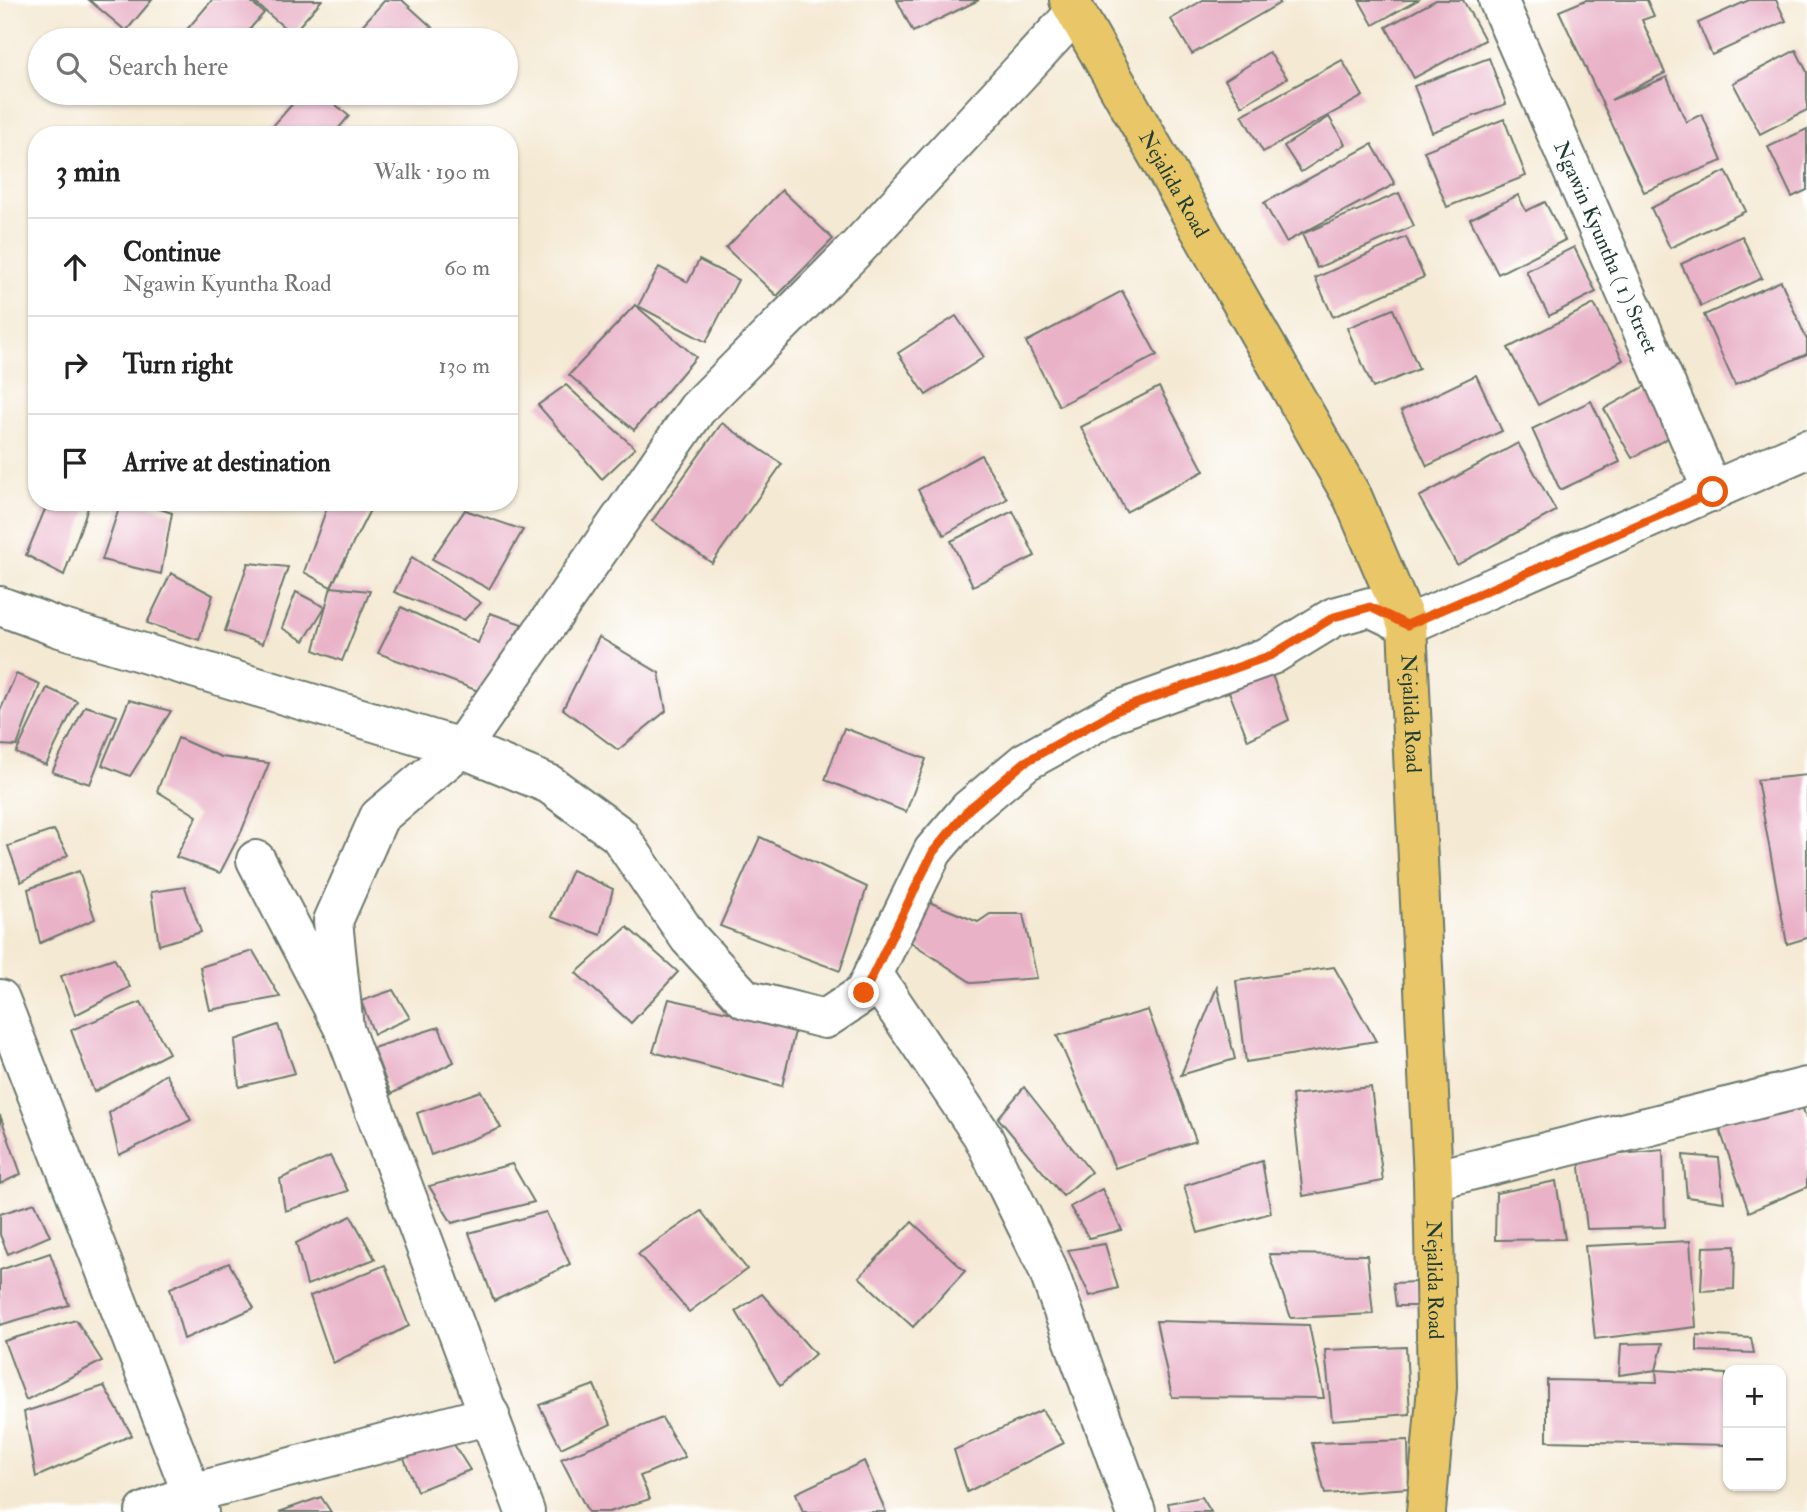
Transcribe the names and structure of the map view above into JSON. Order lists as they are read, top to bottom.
{
  "streets": {
    "main road": ["Nejalida Road"],
    "street": ["Ngawin Kyuntha ( 1 ) Street"]
  },
  "page": {
    "search": "Search here",
    "heading": ["3 min", "Walk · 190 m"],
    "list": [
      ["Continue", "Ngawin Kyuntha Road", "60 m"],
      ["Turn right", "130 m"],
      "Arrive at destination"
    ],
    "map_buttons": ["+", "−"]
  }
}
